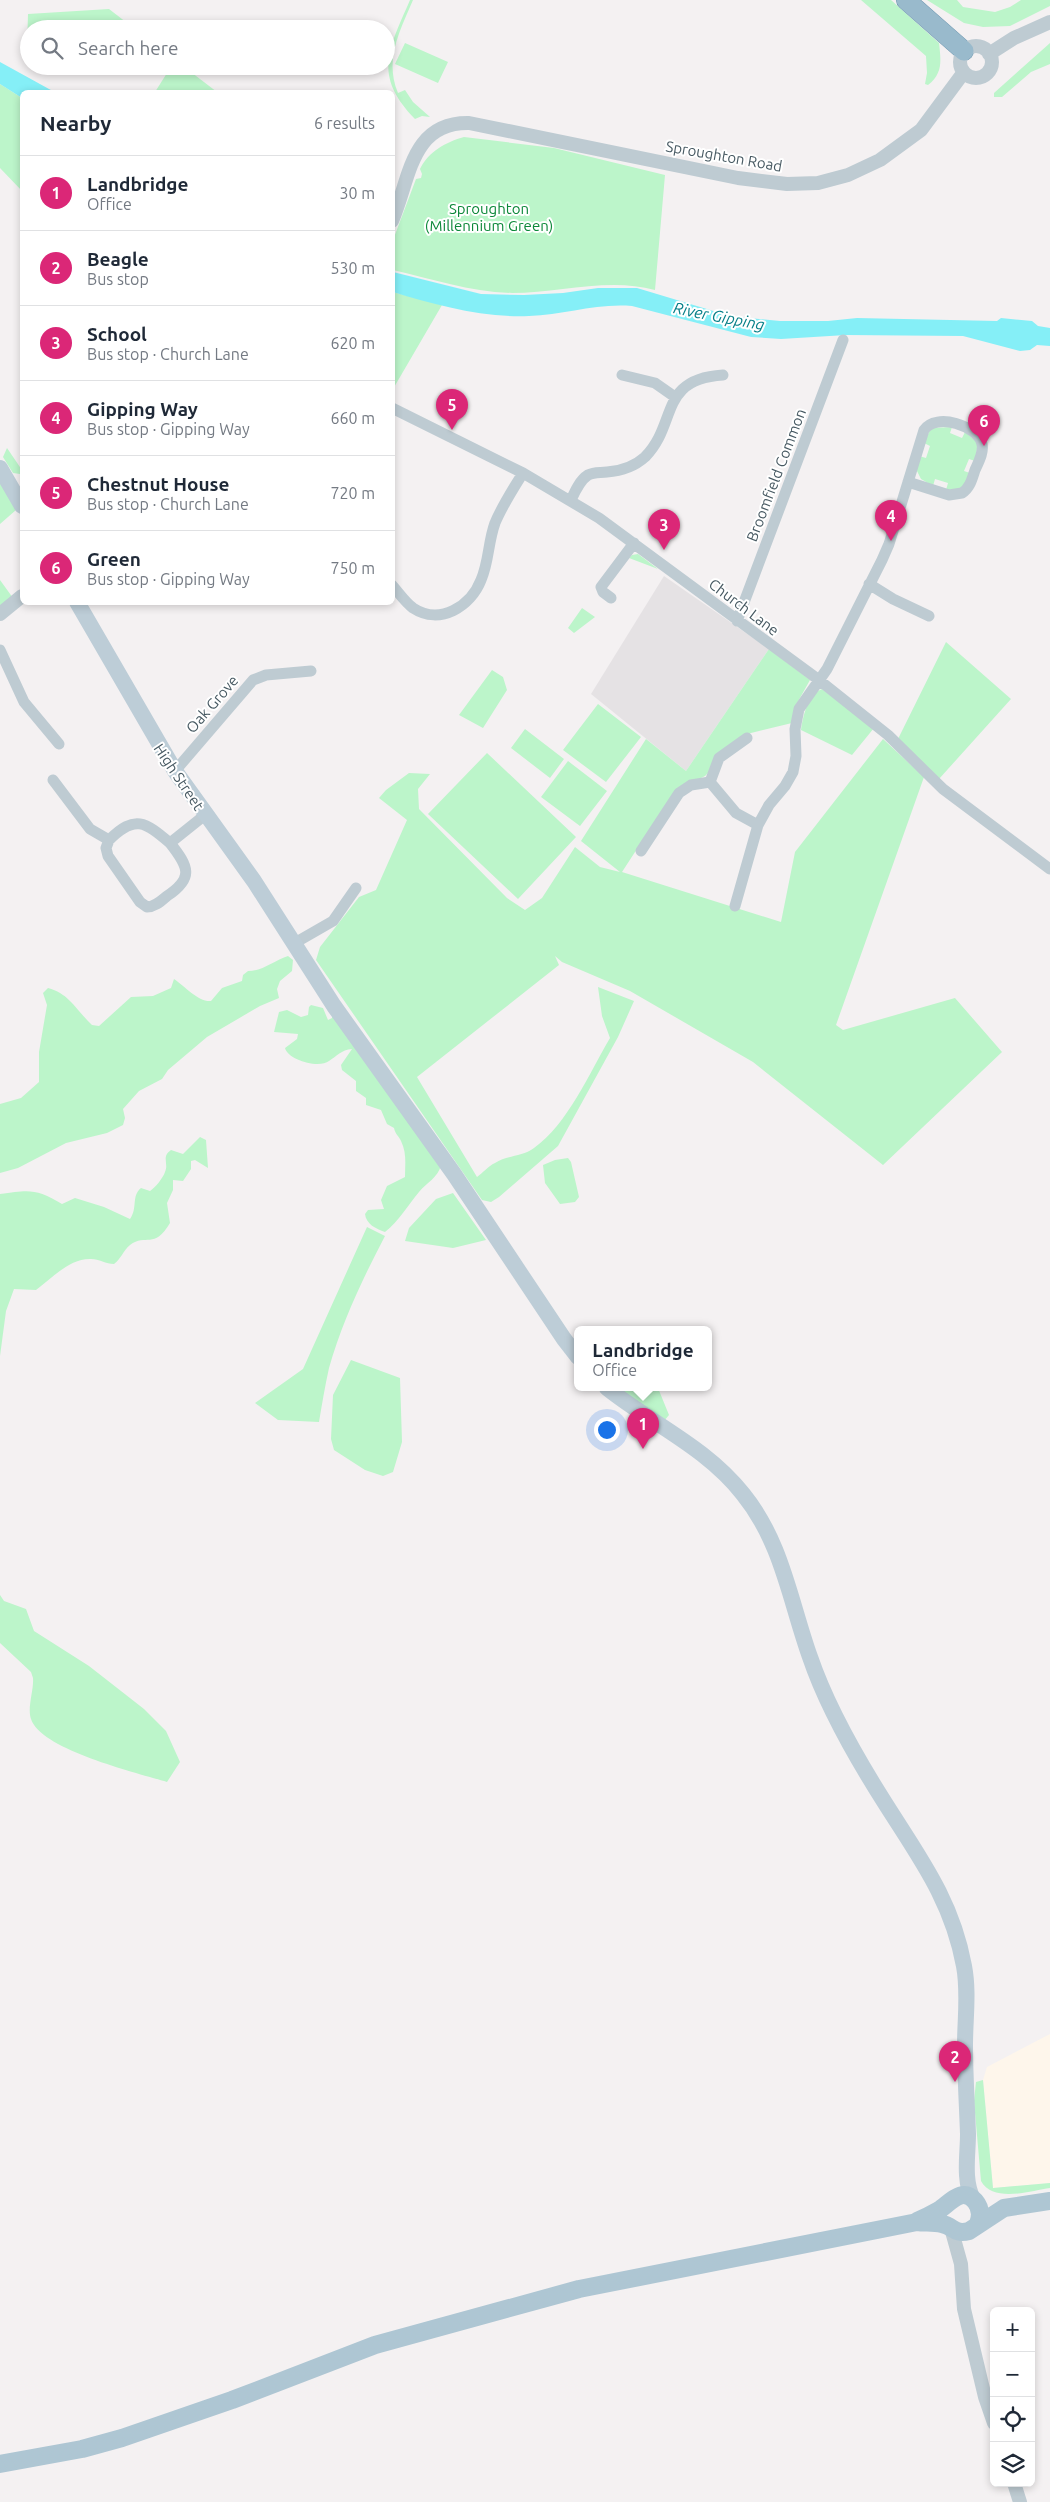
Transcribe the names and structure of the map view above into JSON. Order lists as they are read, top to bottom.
{
  "streets": {
    "main road": ["High Street"],
    "street": [
      "Sproughton Road",
      "Broomfield Common",
      "Church Lane",
      "Oak Grove"
    ]
  },
  "crossings": [
    ["Broomfield Common", "Church Lane"],
    ["Oak Grove", "High Street"]
  ],
  "water": ["River Gipping"],
  "parks": ["Sproughton (Millennium Green)"],
  "page": {
    "search": "Search here",
    "heading": ["Nearby", "6 results"],
    "list": [
      {
        "mark": "1",
        "name": "Landbridge",
        "note": "Office",
        "value": "30 m"
      },
      {
        "mark": "2",
        "name": "Beagle",
        "note": "Bus stop",
        "value": "530 m"
      },
      {
        "mark": "3",
        "name": "School",
        "note": "Bus stop · Church Lane",
        "value": "620 m"
      },
      {
        "mark": "4",
        "name": "Gipping Way",
        "note": "Bus stop · Gipping Way",
        "value": "660 m"
      },
      {
        "mark": "5",
        "name": "Chestnut House",
        "note": "Bus stop · Church Lane",
        "value": "720 m"
      },
      {
        "mark": "6",
        "name": "Green",
        "note": "Bus stop · Gipping Way",
        "value": "750 m"
      }
    ],
    "pins": [
      "5",
      "6",
      "4",
      "3",
      "1",
      "2"
    ],
    "popup": ["Landbridge", "Office"],
    "map_buttons": ["+", "−"]
  }
}
